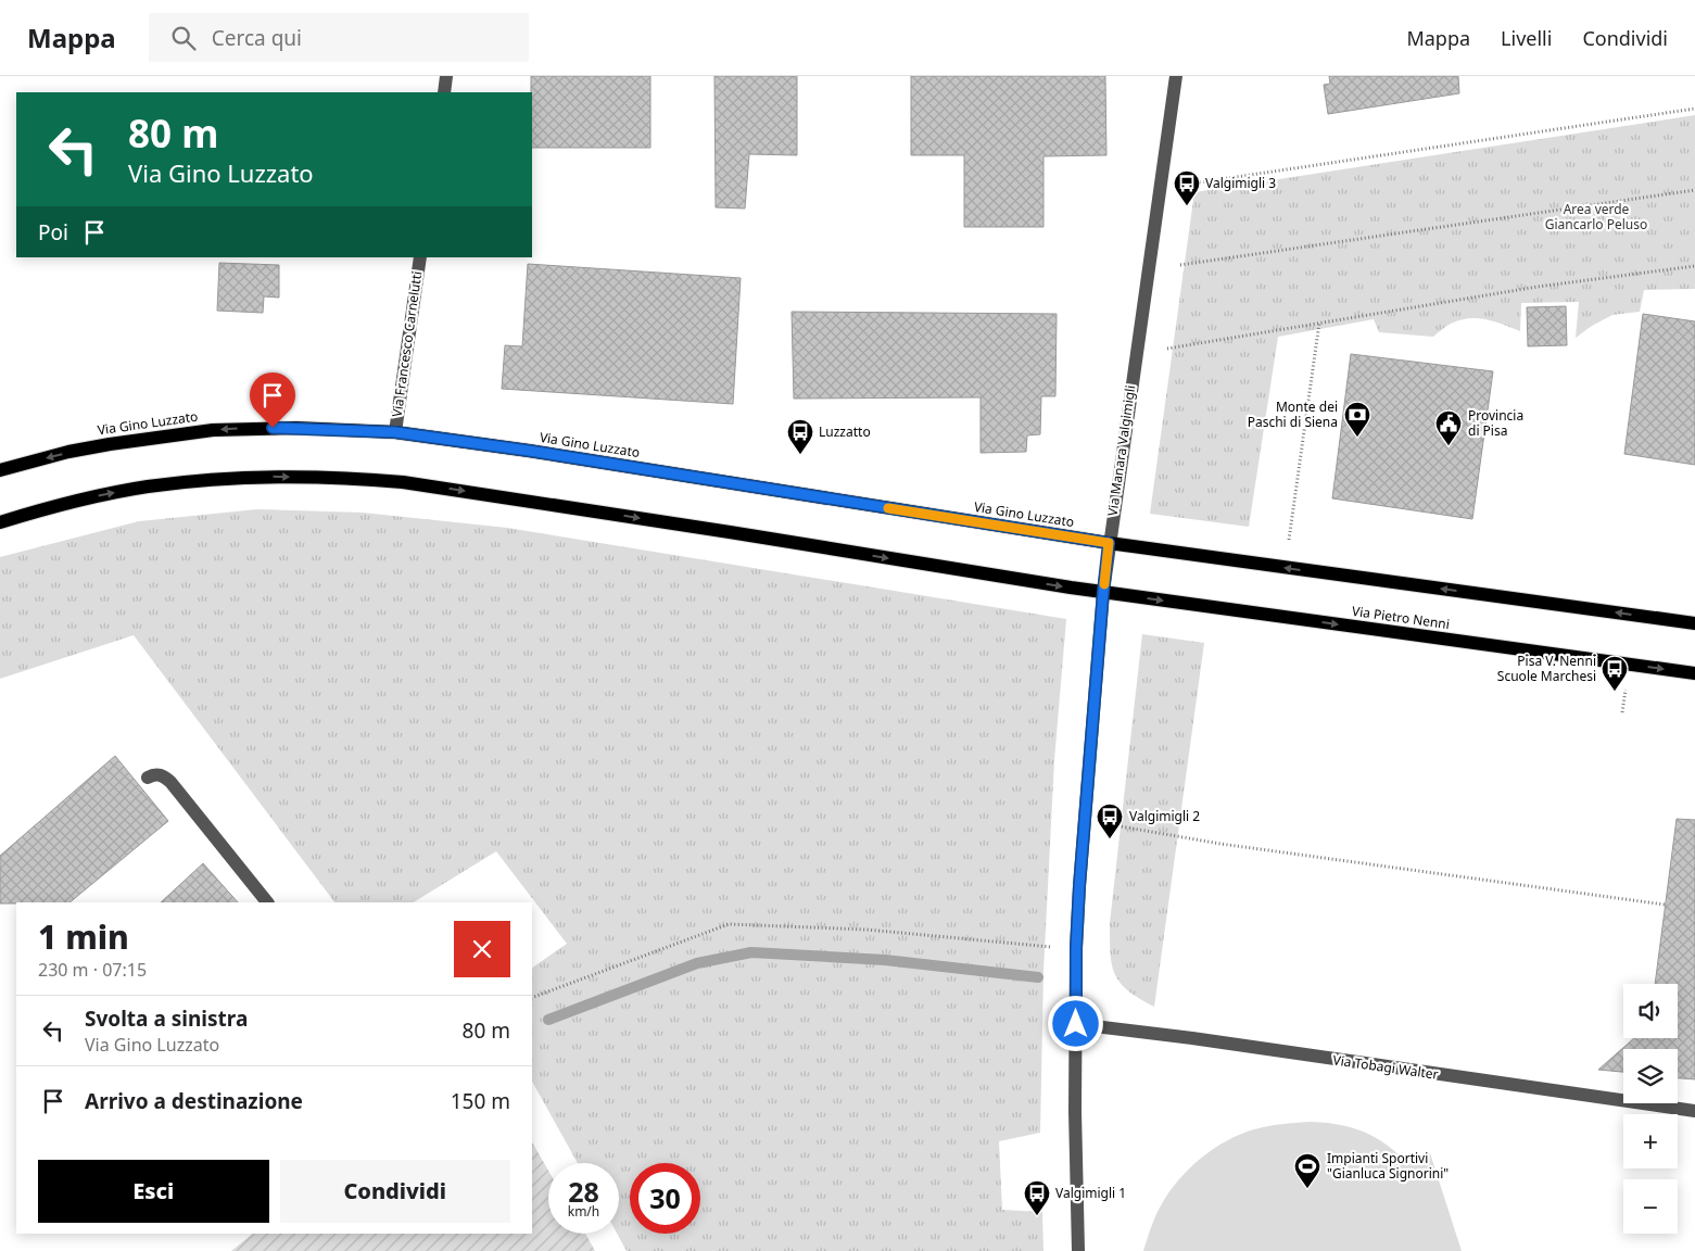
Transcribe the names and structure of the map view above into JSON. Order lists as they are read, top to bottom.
{
  "streets": {
    "main road": ["Via Gino Luzzato", "Via Pietro Nenni"],
    "street": ["Via Francesco Carnelutti", "Via Manara Valgimigli", "Via Tobagi Walter"]
  },
  "crossings": [
    ["Via Francesco Carnelutti", "Via Gino Luzzato"],
    ["Via Gino Luzzato", "Via Manara Valgimigli"],
    ["Via Manara Valgimigli", "Via Pietro Nenni"],
    ["Via Manara Valgimigli", "Via Tobagi Walter"]
  ],
  "parks": ["Area verde Giancarlo Peluso"],
  "places": {
    "bus stop": [
      "Valgimigli 3",
      "Luzzatto",
      "Pisa V. Nenni Scuole Marchesi",
      "Valgimigli 2",
      "Valgimigli 1"
    ],
    "bank": ["Monte dei Paschi di Siena"],
    "public building": ["Provincia di Pisa"],
    "sports": ["Impianti Sportivi \"Gianluca Signorini\""]
  },
  "page": {
    "header": "Mappa",
    "search": "Cerca qui",
    "nav": ["Mappa", "Livelli", "Condividi"],
    "turn": ["80 m", "Via Gino Luzzato"],
    "then": "Poi",
    "heading": ["1 min", "230 m · 07:15"],
    "map_buttons": ["+", "−"],
    "list": [
      {
        "name": "Svolta a sinistra",
        "note": "Via Gino Luzzato",
        "value": "80 m"
      },
      {
        "name": "Arrivo a destinazione",
        "value": "150 m"
      }
    ],
    "buttons": ["Esci", "Condividi"],
    "speed": "28 km/h",
    "limit": "30"
  }
}
